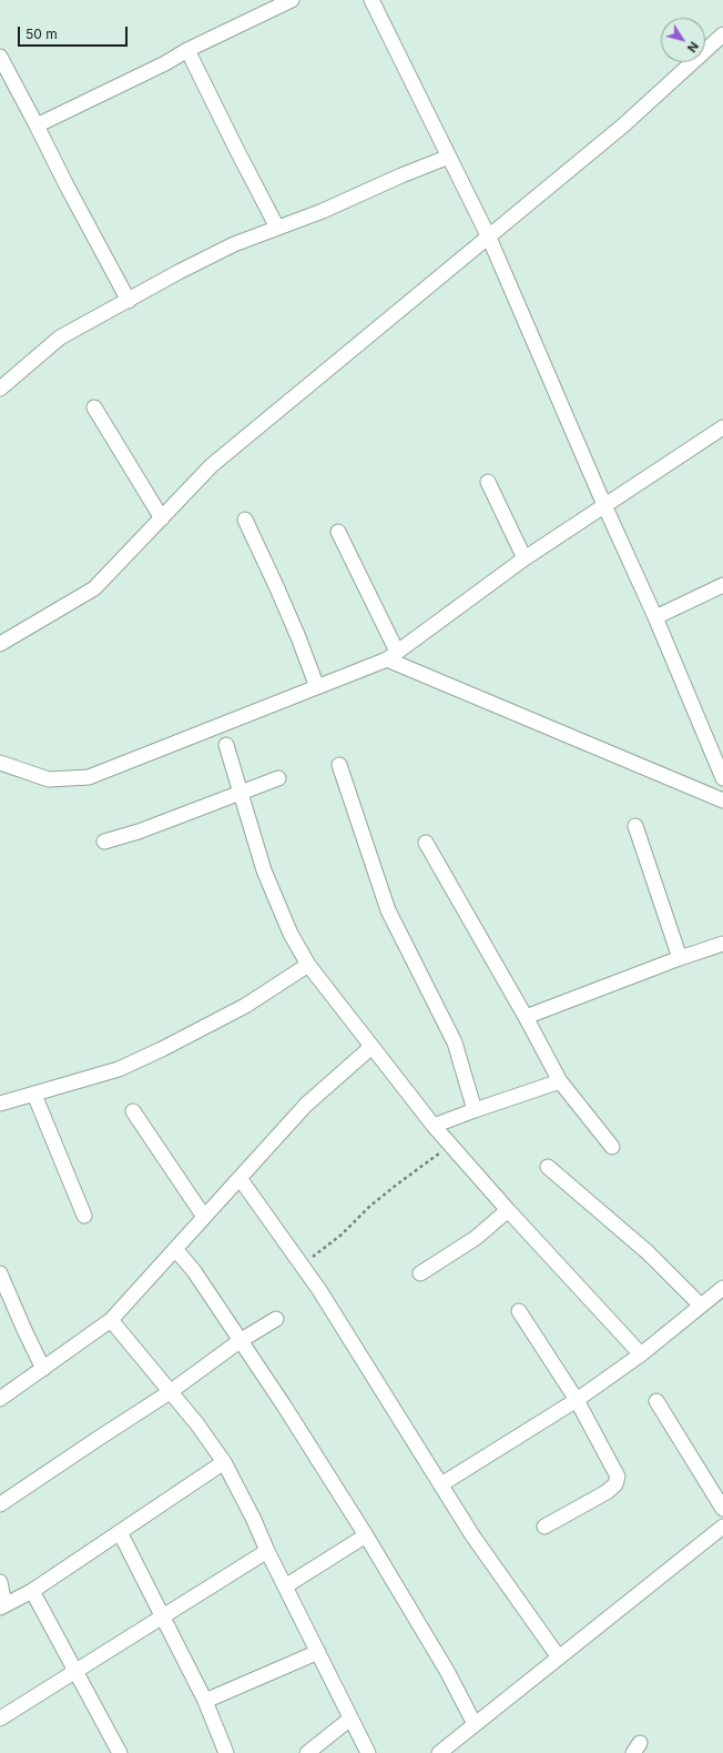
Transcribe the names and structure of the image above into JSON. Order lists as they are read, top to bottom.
{
  "scale_bar": "50 m",
  "north": "bottom right"
}
